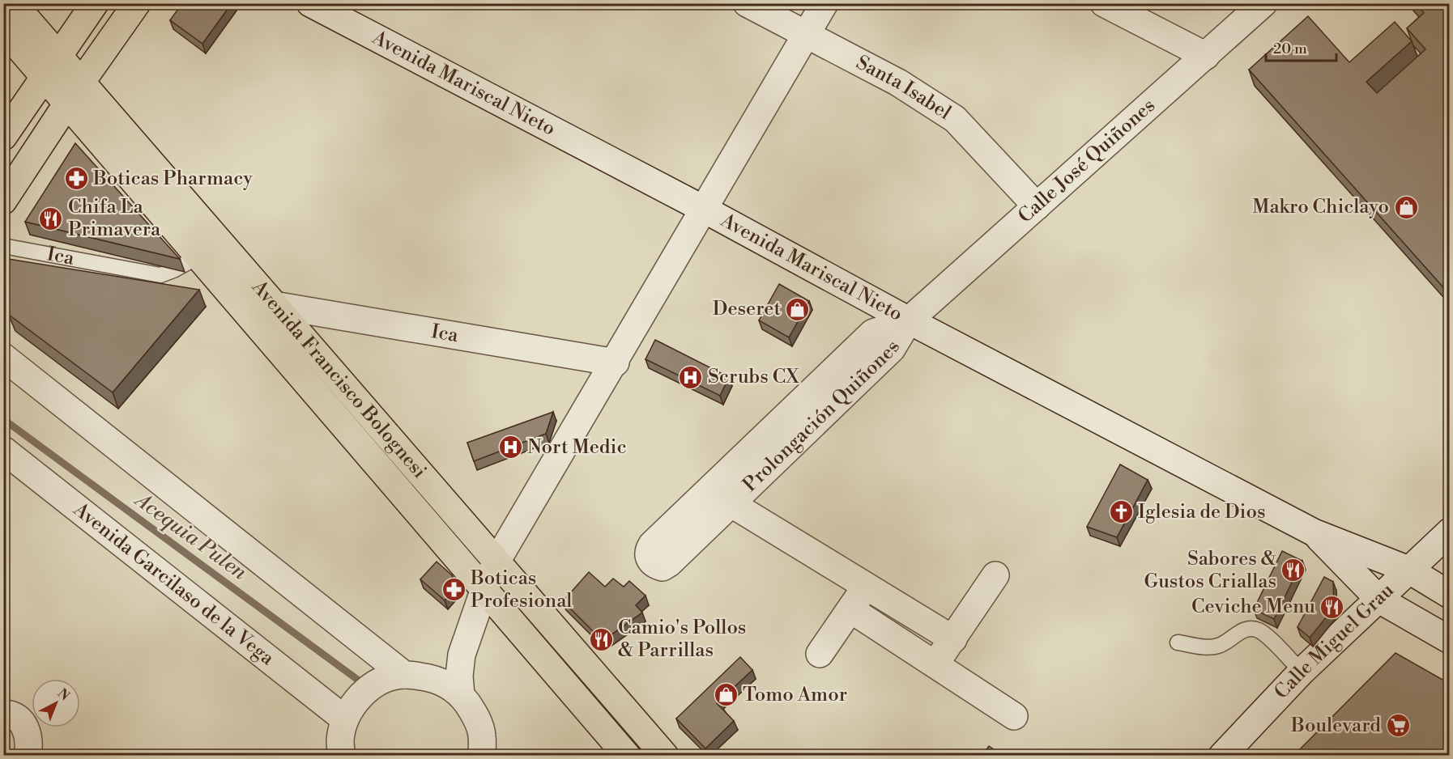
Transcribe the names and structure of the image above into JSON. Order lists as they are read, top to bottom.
{
  "streets": {
    "main road": ["Avenida Francisco Bolognesi"],
    "street": [
      "Avenida Mariscal Nieto",
      "Santa Isabel",
      "Calle José Quiñones",
      "Ica",
      "Prolongación Quiñones",
      "Avenida Garcilaso de la Vega",
      "Calle Miguel Grau"
    ]
  },
  "crossings": [
    ["Avenida Mariscal Nieto", "Calle José Quiñones"],
    ["Avenida Mariscal Nieto", "Prolongación Quiñones"],
    ["Avenida Mariscal Nieto", "Calle Miguel Grau"],
    ["Santa Isabel", "Calle José Quiñones"],
    ["Calle José Quiñones", "Prolongación Quiñones"],
    ["Ica", "Avenida Francisco Bolognesi"]
  ],
  "water": ["Acequia Pulen"],
  "places": {
    "pharmacy": ["Boticas Pharmacy", "Boticas Profesional"],
    "shop": ["Makro Chiclayo", "Deseret", "Tomo Amor"],
    "restaurant": [
      "Chifa La Primavera",
      "Sabores & Gustos Criallas",
      "Ceviche Menu",
      "Camio's Pollos & Parrillas"
    ],
    "hospital": ["Scrubs CX", "Nort Medic"],
    "church": ["Iglesia de Dios"],
    "supermarket": ["Boulevard"]
  },
  "scale_bar": "20 m",
  "north": "top right"
}
